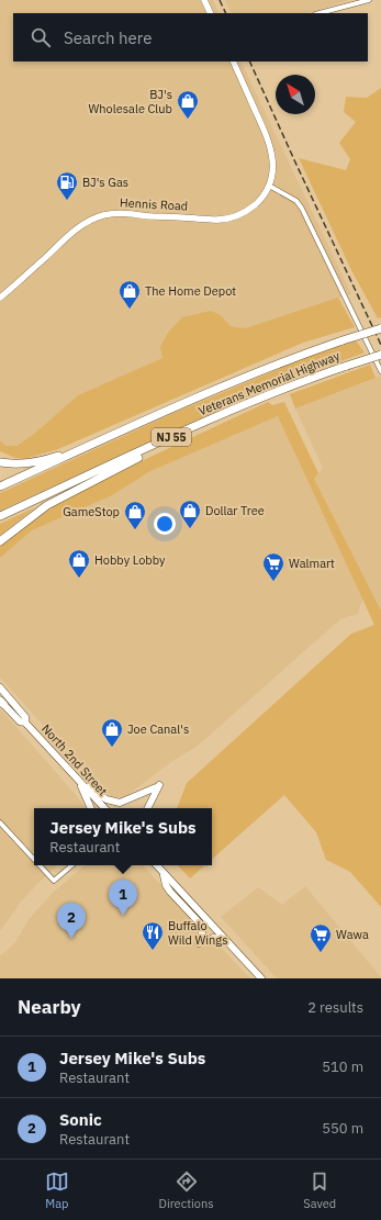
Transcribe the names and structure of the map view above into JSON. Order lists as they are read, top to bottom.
{
  "streets": {
    "highway": ["Veterans Memorial Highway", "NJ 55"],
    "main road": ["North 2nd Street"],
    "street": ["Hennis Road"]
  },
  "places": {
    "shop": [
      "BJ's Wholesale Club",
      "The Home Depot",
      "Dollar Tree",
      "GameStop",
      "Hobby Lobby",
      "Joe Canal's"
    ],
    "fuel station": ["BJ's Gas"],
    "supermarket": ["Walmart", "Wawa"],
    "restaurant": ["Buffalo Wild Wings"]
  },
  "north": "top left",
  "page": {
    "search": "Search here",
    "popup": ["Jersey Mike's Subs", "Restaurant"],
    "pins": ["1", "2"],
    "heading": ["Nearby", "2 results"],
    "list": [
      {
        "mark": "1",
        "name": "Jersey Mike's Subs",
        "note": "Restaurant",
        "value": "510 m"
      },
      {
        "mark": "2",
        "name": "Sonic",
        "note": "Restaurant",
        "value": "550 m"
      }
    ],
    "nav": ["Map", "Directions", "Saved"]
  }
}
